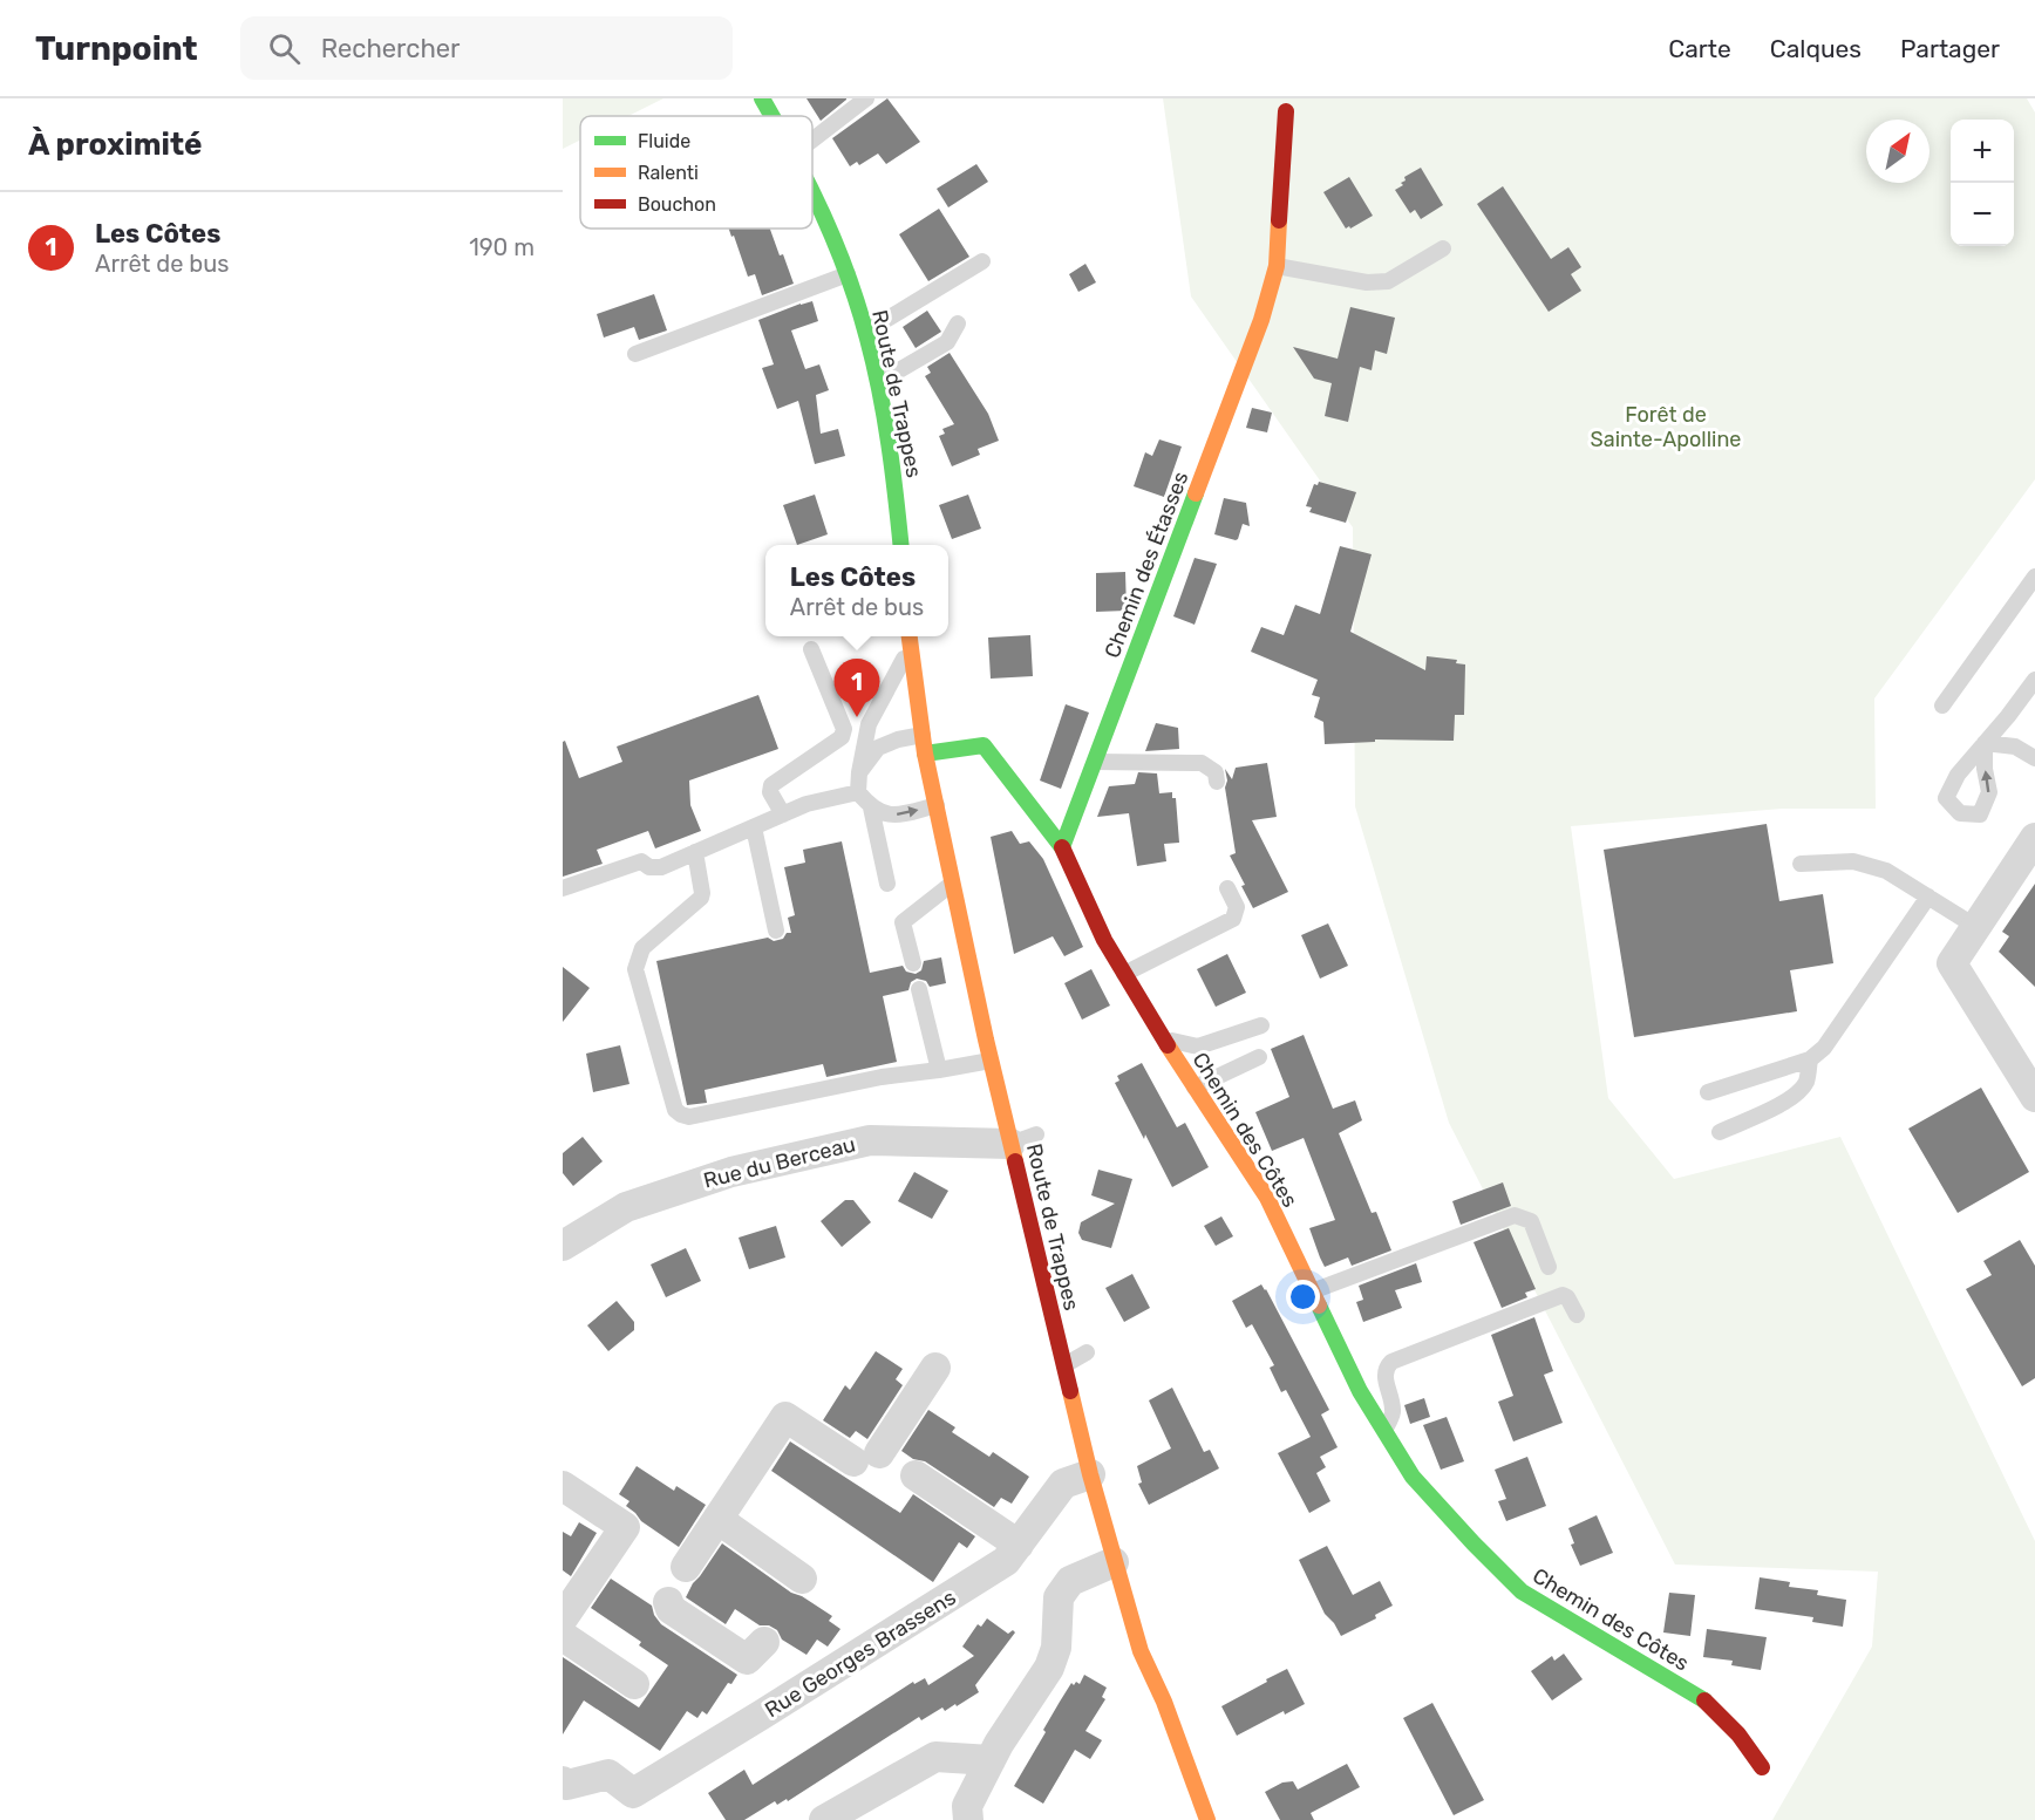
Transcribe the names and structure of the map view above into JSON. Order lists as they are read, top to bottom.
{
  "streets": {
    "street": [
      "Route de Trappes",
      "Chemin des Étasses",
      "Chemin des Côtes",
      "Rue du Berceau",
      "Rue Georges Brassens"
    ]
  },
  "crossings": [
    ["Route de Trappes", "Rue du Berceau"],
    ["Route de Trappes", "Rue Georges Brassens"],
    ["Chemin des Étasses", "Chemin des Côtes"]
  ],
  "parks": ["Forêt de Sainte-Apolline"],
  "legend": ["Fluide", "Ralenti", "Bouchon"],
  "north": "top right",
  "page": {
    "header": "Turnpoint",
    "search": "Rechercher",
    "nav": ["Carte", "Calques", "Partager"],
    "heading": "À proximité",
    "map_buttons": ["+", "−"],
    "list": [
      {
        "mark": "1",
        "name": "Les Côtes",
        "note": "Arrêt de bus",
        "value": "190 m"
      }
    ],
    "popup": ["Les Côtes", "Arrêt de bus"],
    "pins": "1"
  }
}
